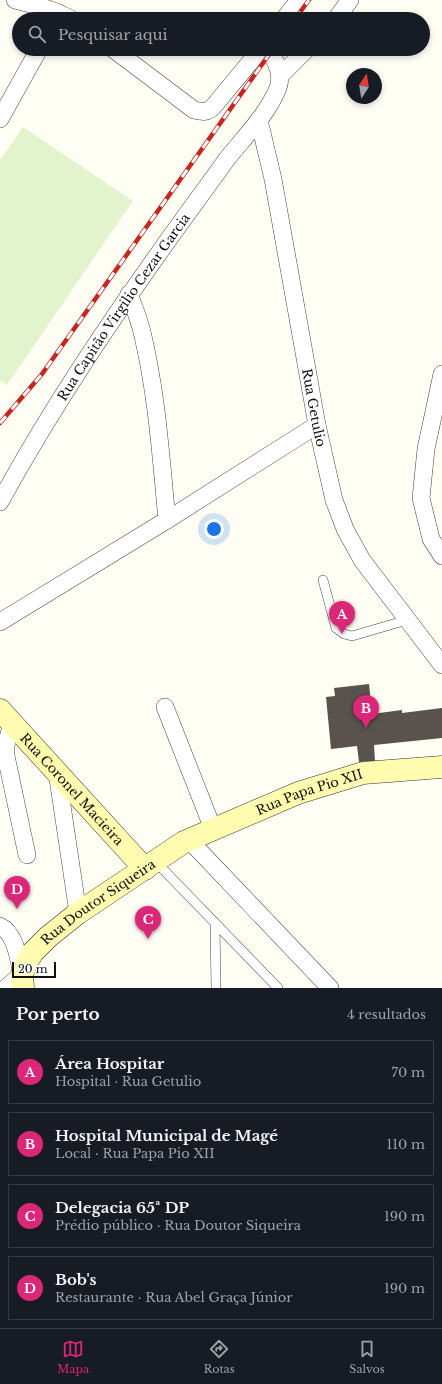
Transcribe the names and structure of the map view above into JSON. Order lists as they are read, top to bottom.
{
  "streets": {
    "main road": ["Rua Coronel Macieira", "Rua Papa Pio XII", "Rua Doutor Siqueira"],
    "street": ["Rua Capitão Virgilio Cezar Garcia", "Rua Getulio"]
  },
  "crossings": [
    ["Rua Capitão Virgilio Cezar Garcia", "Rua Getulio"],
    ["Rua Coronel Macieira", "Rua Doutor Siqueira"],
    ["Rua Papa Pio XII", "Rua Doutor Siqueira"]
  ],
  "scale_bar": "20 m",
  "north": "top",
  "page": {
    "search": "Pesquisar aqui",
    "pins": [
      "A",
      "B",
      "D",
      "C"
    ],
    "scale": "20 m",
    "heading": ["Por perto", "4 resultados"],
    "list": [
      {
        "mark": "A",
        "name": "Área Hospitar",
        "note": "Hospital · Rua Getulio",
        "value": "70 m"
      },
      {
        "mark": "B",
        "name": "Hospital Municipal de Magé",
        "note": "Local · Rua Papa Pio XII",
        "value": "110 m"
      },
      {
        "mark": "C",
        "name": "Delegacia 65ª DP",
        "note": "Prédio público · Rua Doutor Siqueira",
        "value": "190 m"
      },
      {
        "mark": "D",
        "name": "Bob's",
        "note": "Restaurante · Rua Abel Graça Júnior",
        "value": "190 m"
      }
    ],
    "nav": ["Mapa", "Rotas", "Salvos"]
  }
}
